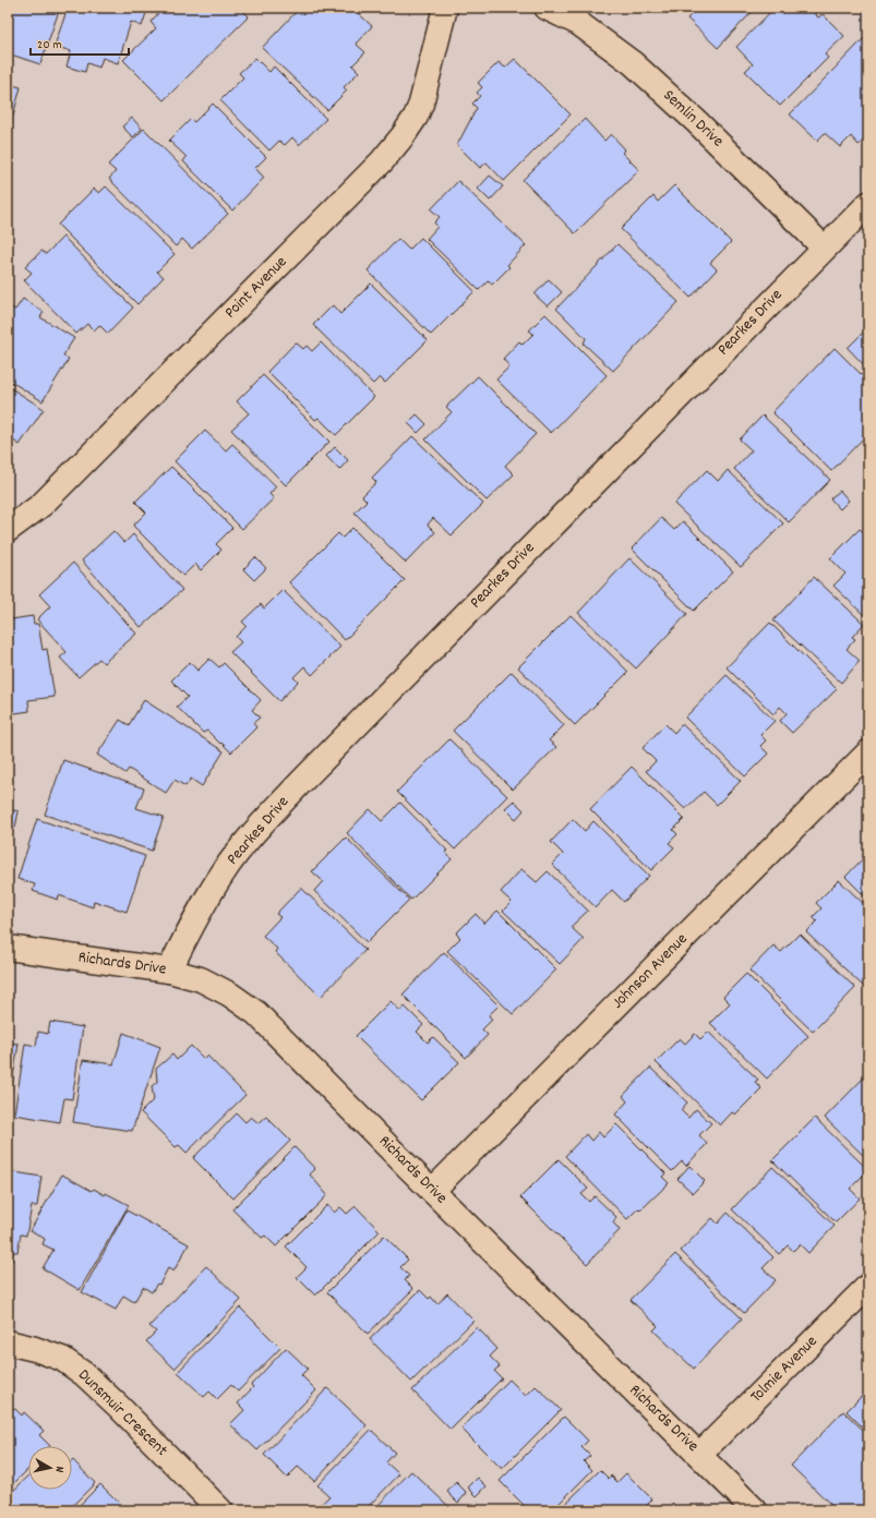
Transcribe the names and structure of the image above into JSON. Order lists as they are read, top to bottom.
{
  "streets": {
    "street": [
      "Semlin Drive",
      "Point Avenue",
      "Pearkes Drive",
      "Richards Drive",
      "Johnson Avenue",
      "Tolmie Avenue",
      "Dunsmuir Crescent"
    ]
  },
  "crossings": [
    ["Semlin Drive", "Pearkes Drive"],
    ["Pearkes Drive", "Richards Drive"],
    ["Richards Drive", "Johnson Avenue"],
    ["Richards Drive", "Tolmie Avenue"]
  ],
  "scale_bar": "20 m",
  "north": "right"
}
